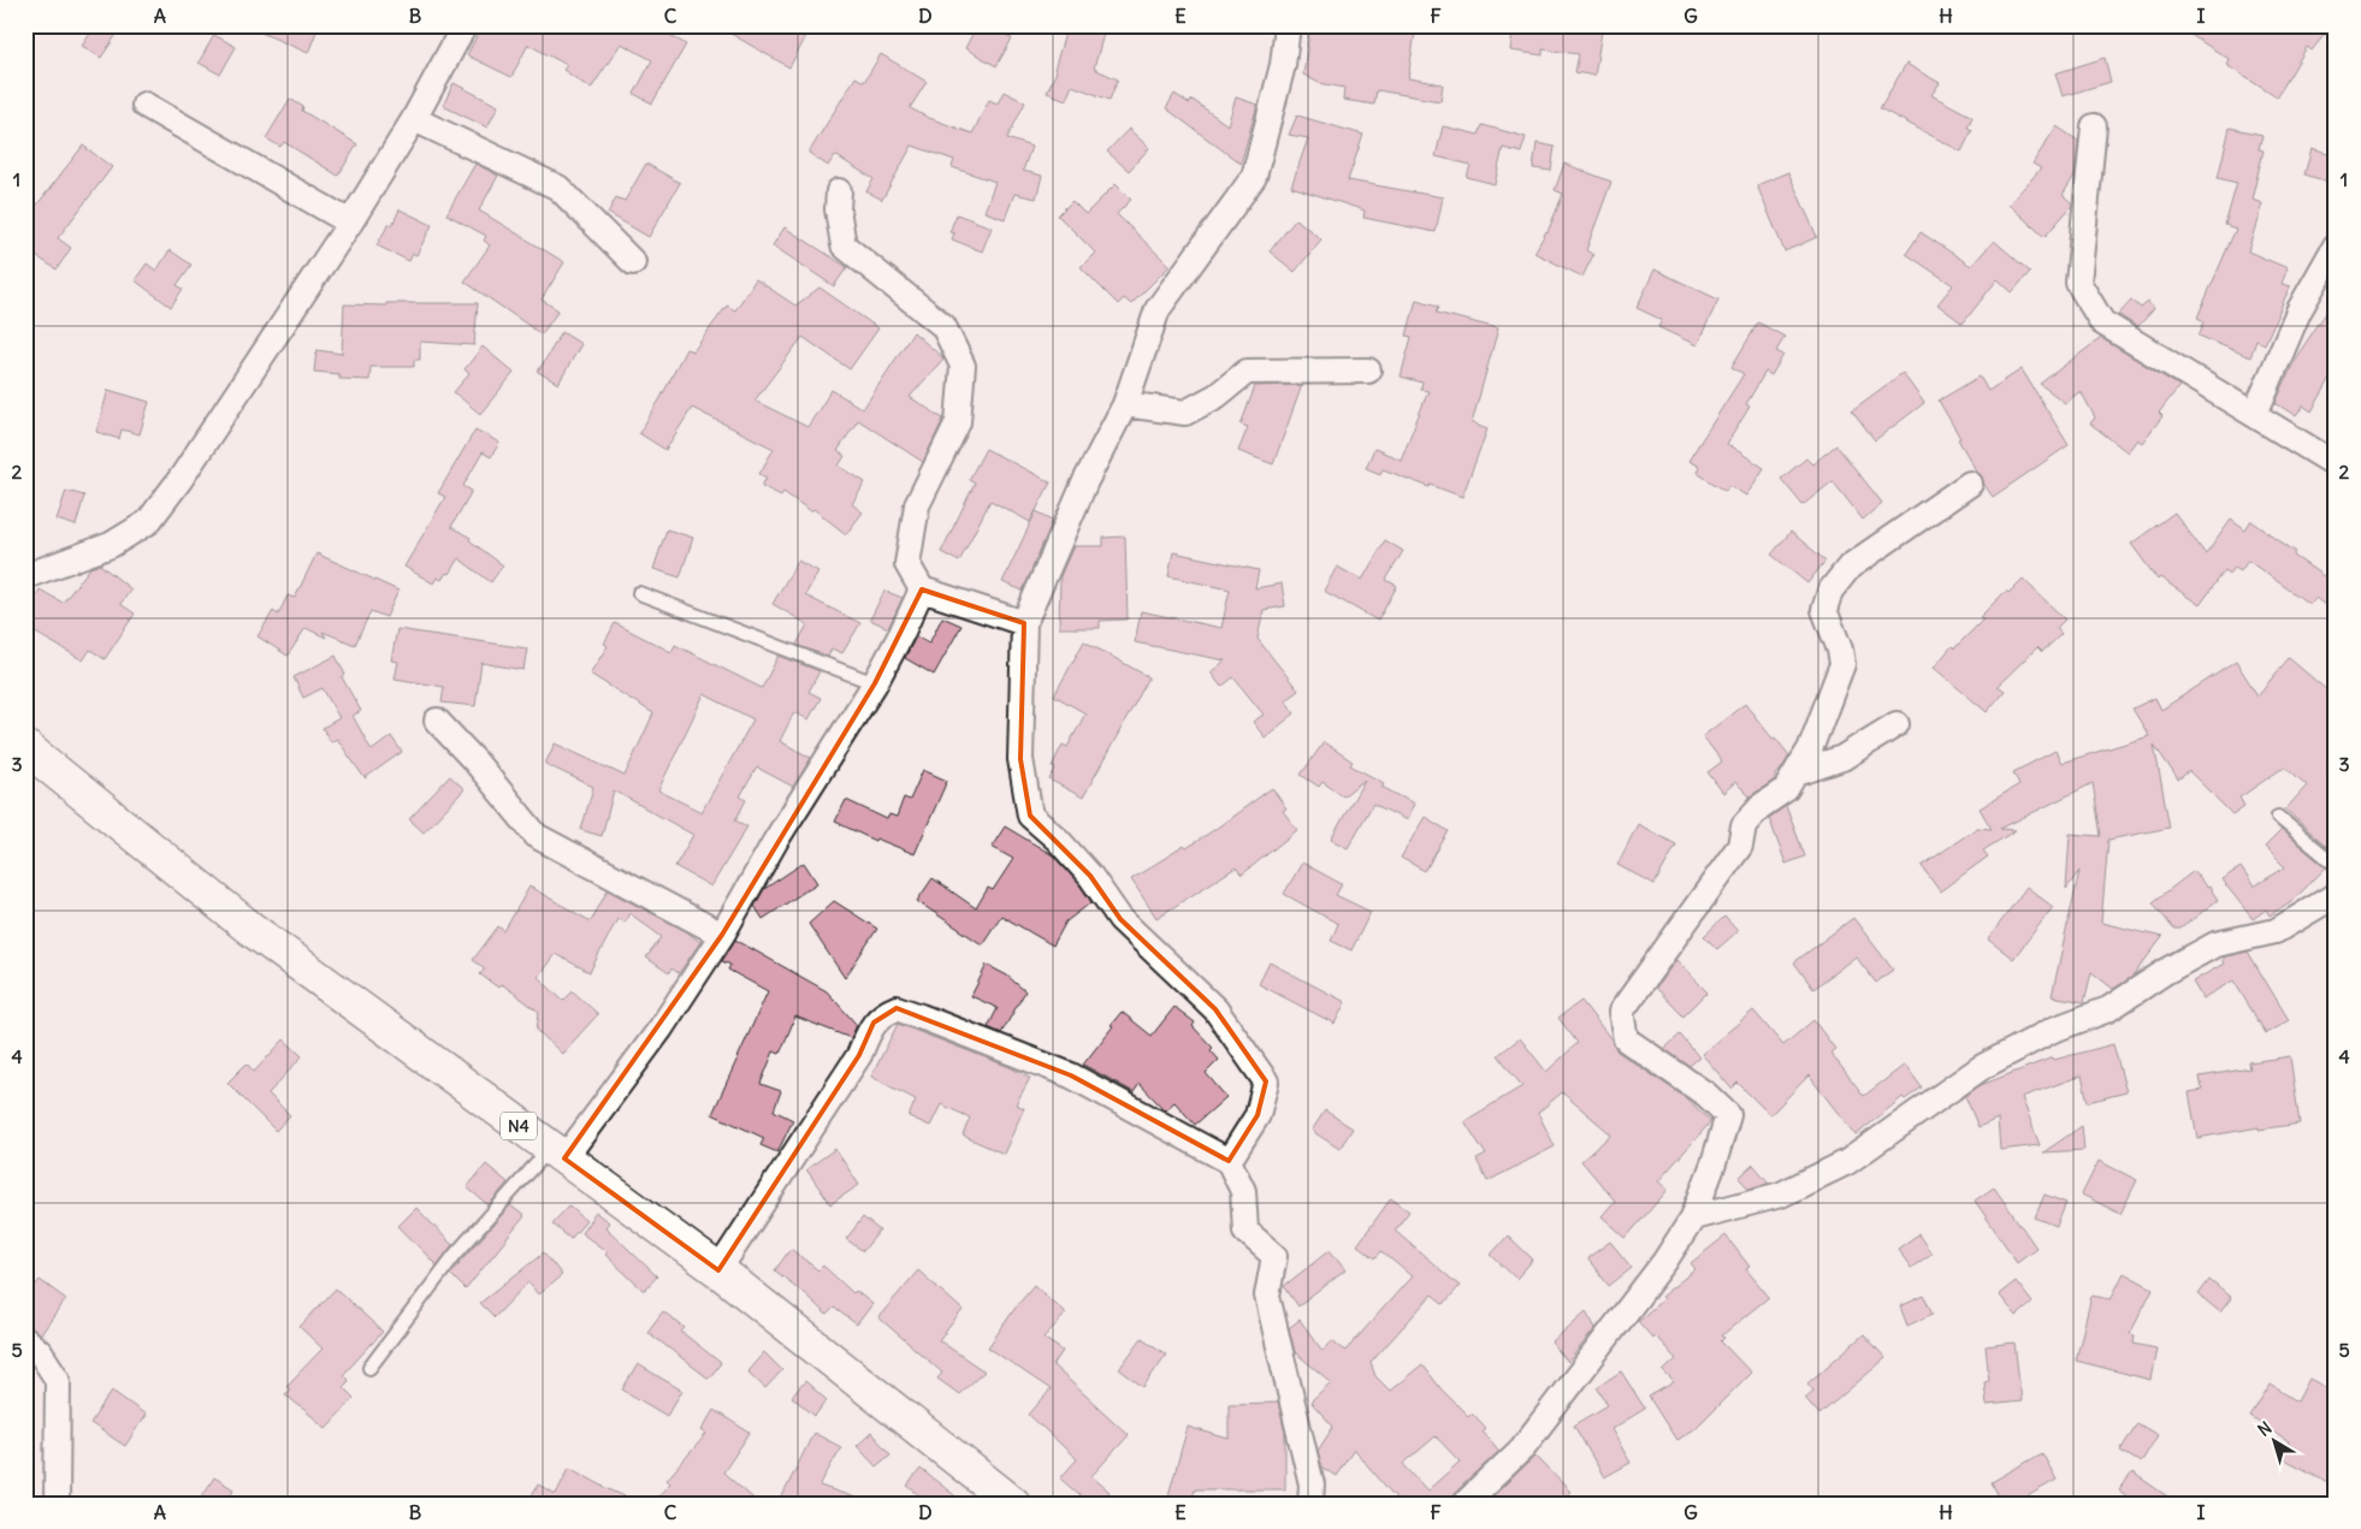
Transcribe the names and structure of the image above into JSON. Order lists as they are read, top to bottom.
{
  "streets": {
    "highway": ["N4"]
  },
  "north": "top left",
  "grid": {
    "columns": [
      "A",
      "B",
      "C",
      "D",
      "E",
      "F",
      "G",
      "H",
      "I"
    ],
    "rows": [
      "1",
      "2",
      "3",
      "4",
      "5"
    ]
  }
}
